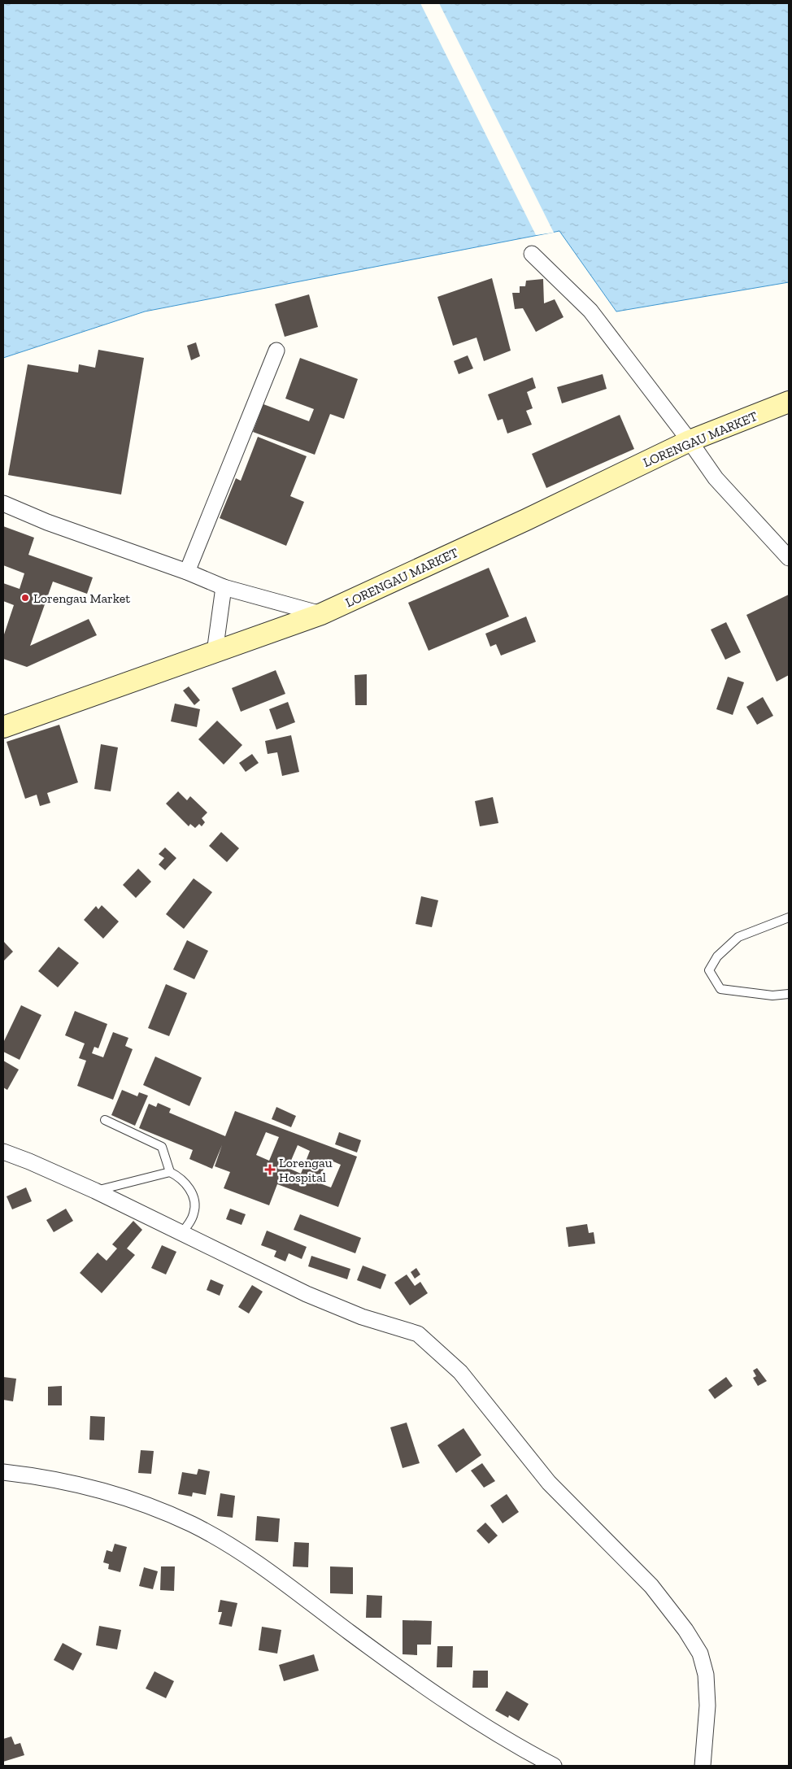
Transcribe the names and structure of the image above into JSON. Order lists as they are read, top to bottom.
{
  "streets": {
    "main road": ["LORENGAU MARKET"]
  },
  "places": {
    "other": ["Lorengau Market"],
    "health": ["Lorengau Hospital"]
  }
}
